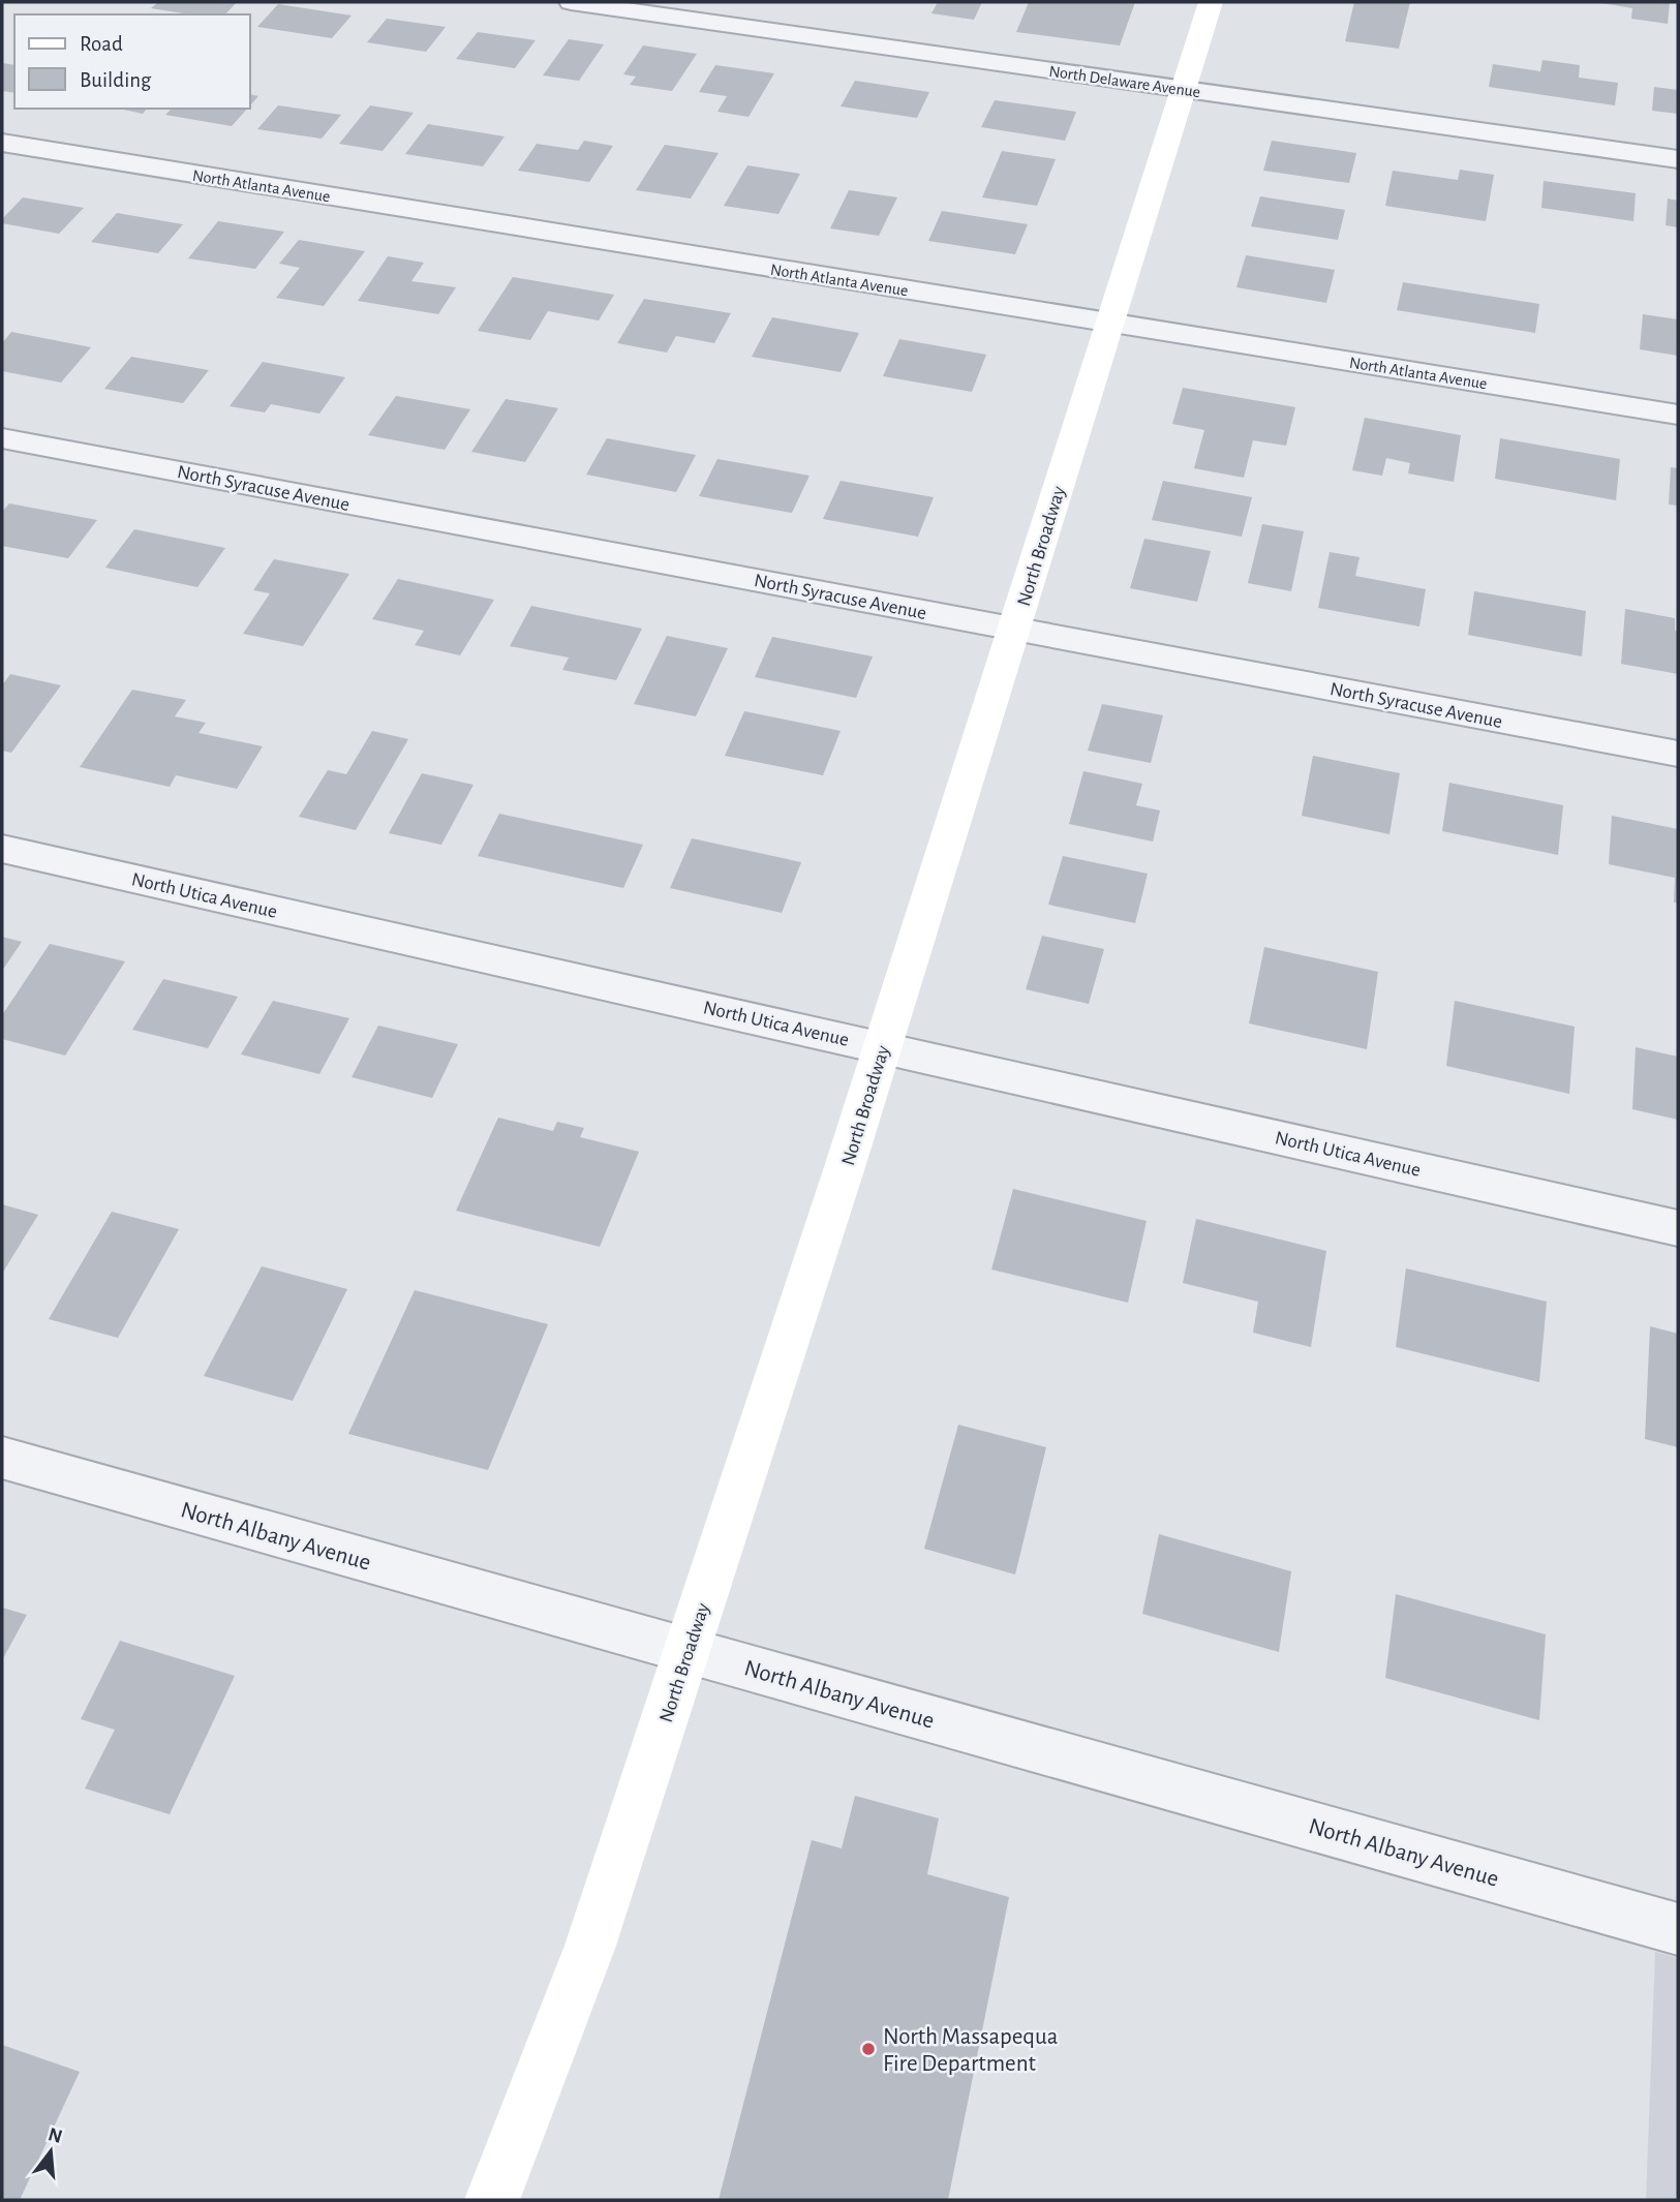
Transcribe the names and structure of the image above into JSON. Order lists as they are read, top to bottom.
{
  "streets": {
    "main road": ["North Broadway"],
    "street": [
      "North Delaware Avenue",
      "North Atlanta Avenue",
      "North Syracuse Avenue",
      "North Utica Avenue",
      "North Albany Avenue"
    ]
  },
  "crossings": [
    ["North Delaware Avenue", "North Broadway"],
    ["North Atlanta Avenue", "North Broadway"],
    ["North Syracuse Avenue", "North Broadway"],
    ["North Broadway", "North Utica Avenue"],
    ["North Broadway", "North Albany Avenue"]
  ],
  "places": ["North Massapequa Fire Department"],
  "legend": ["Road", "Building"],
  "north": "top"
}
